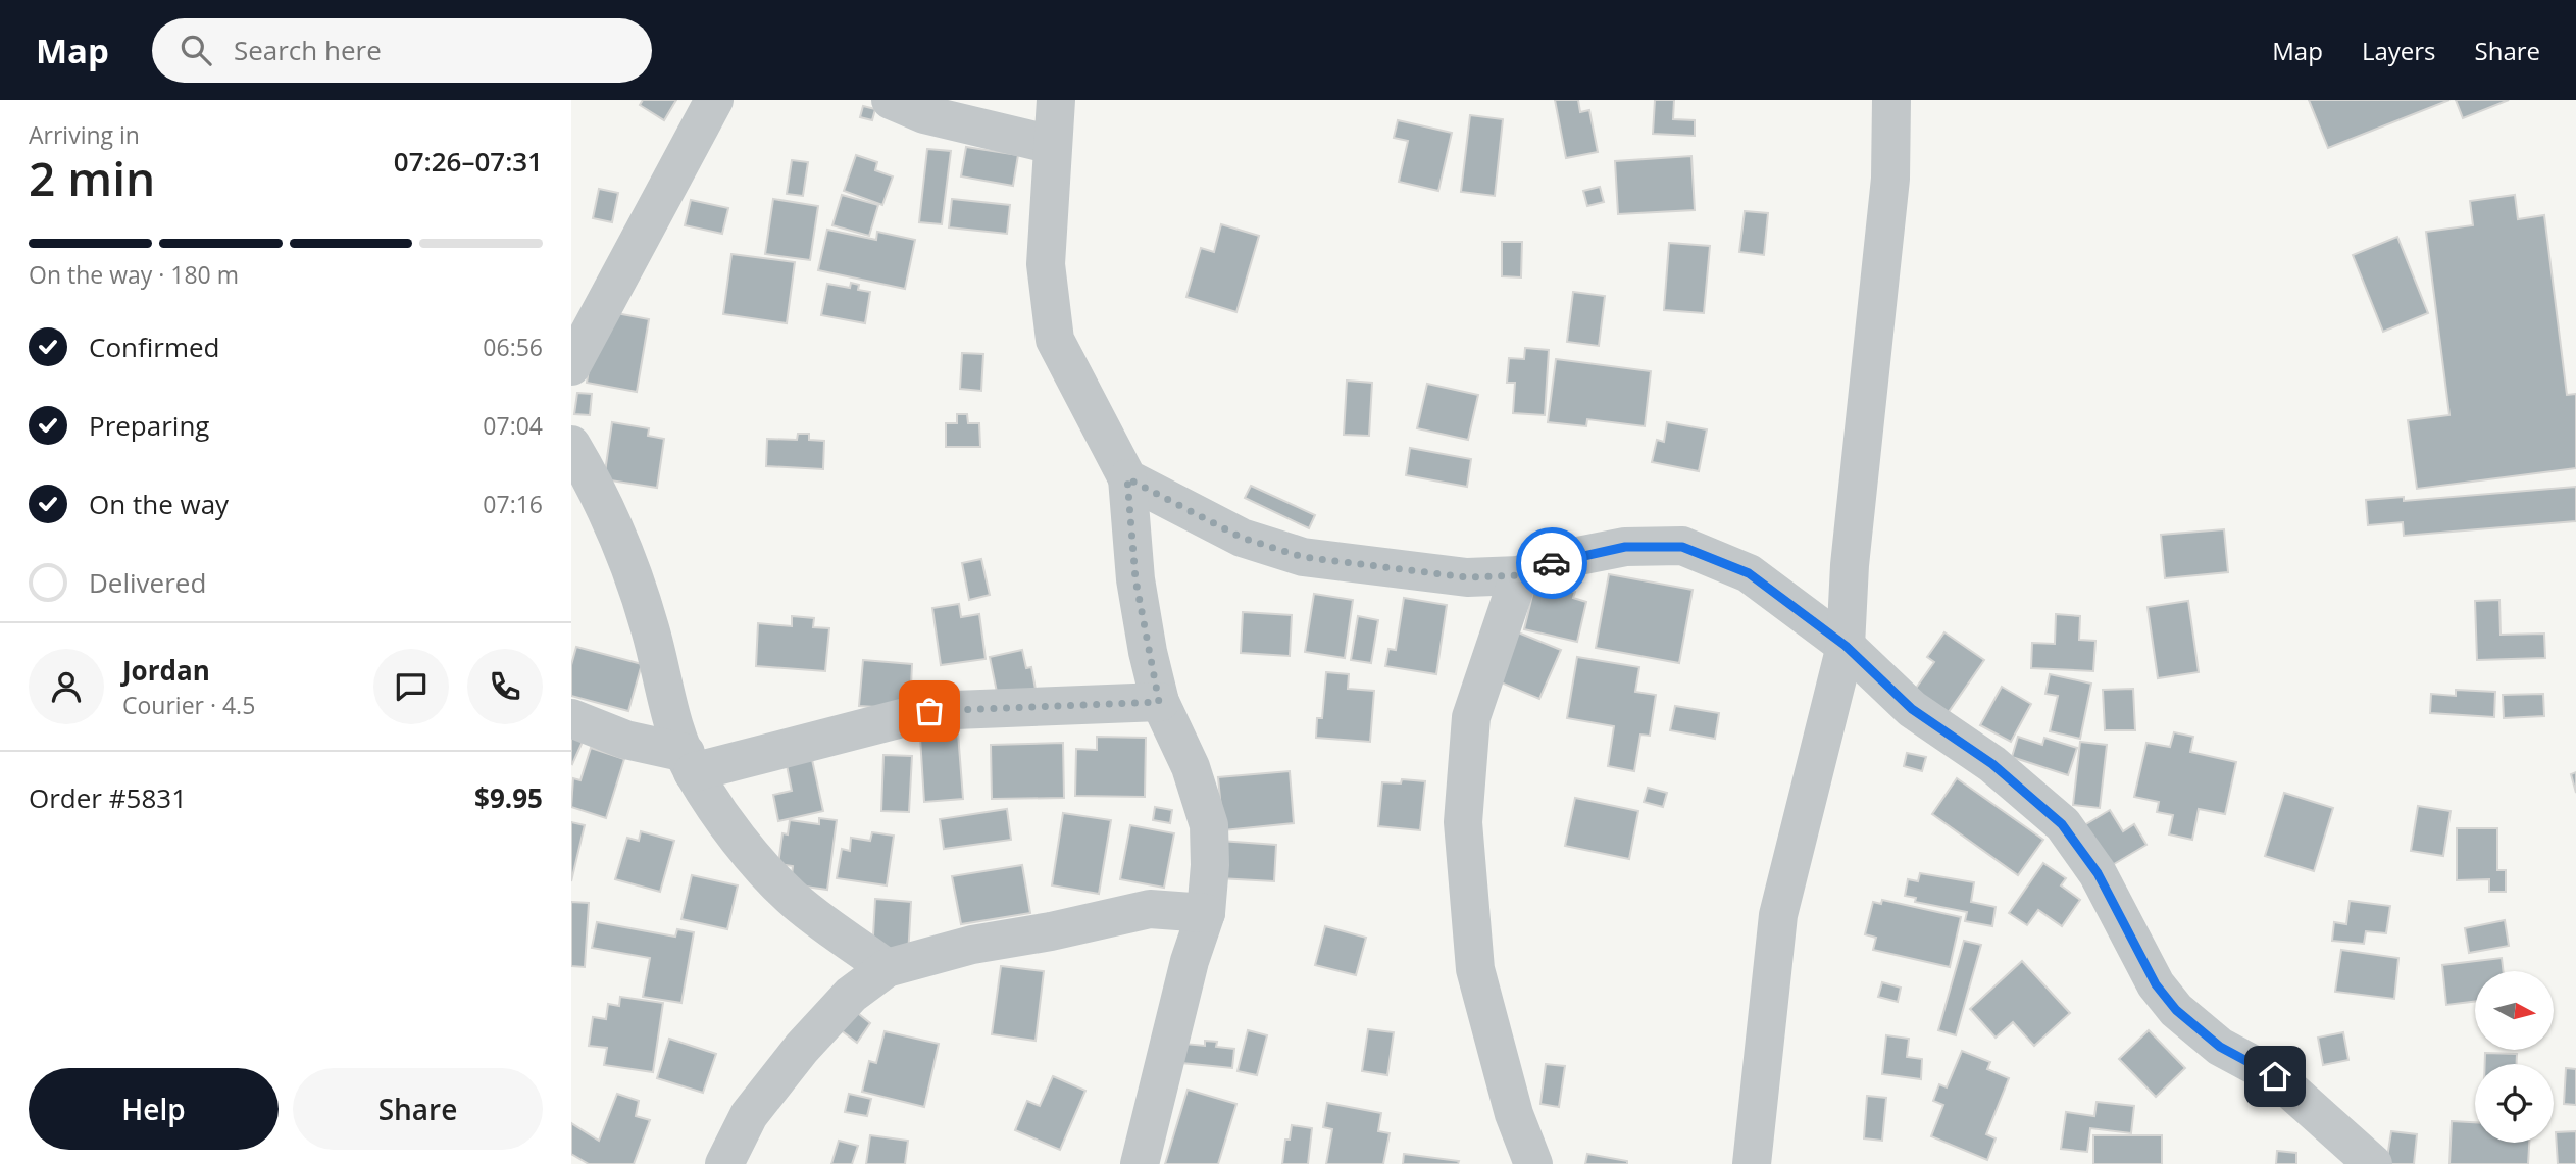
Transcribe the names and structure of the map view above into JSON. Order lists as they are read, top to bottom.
{
  "north": "right",
  "page": {
    "header": "Map",
    "search": "Search here",
    "nav": ["Map", "Layers", "Share"],
    "heading": ["2 min", "Arriving in", "07:26–07:31"],
    "panel": [
      "Jordan",
      "Courier · 4.5",
      "Order #5831",
      "$9.95"
    ],
    "bar": "On the way · 180 m",
    "list": [
      ["Confirmed", "06:56"],
      ["Preparing", "07:04"],
      ["On the way", "07:16"],
      "Delivered"
    ],
    "buttons": ["Help", "Share"]
  }
}
